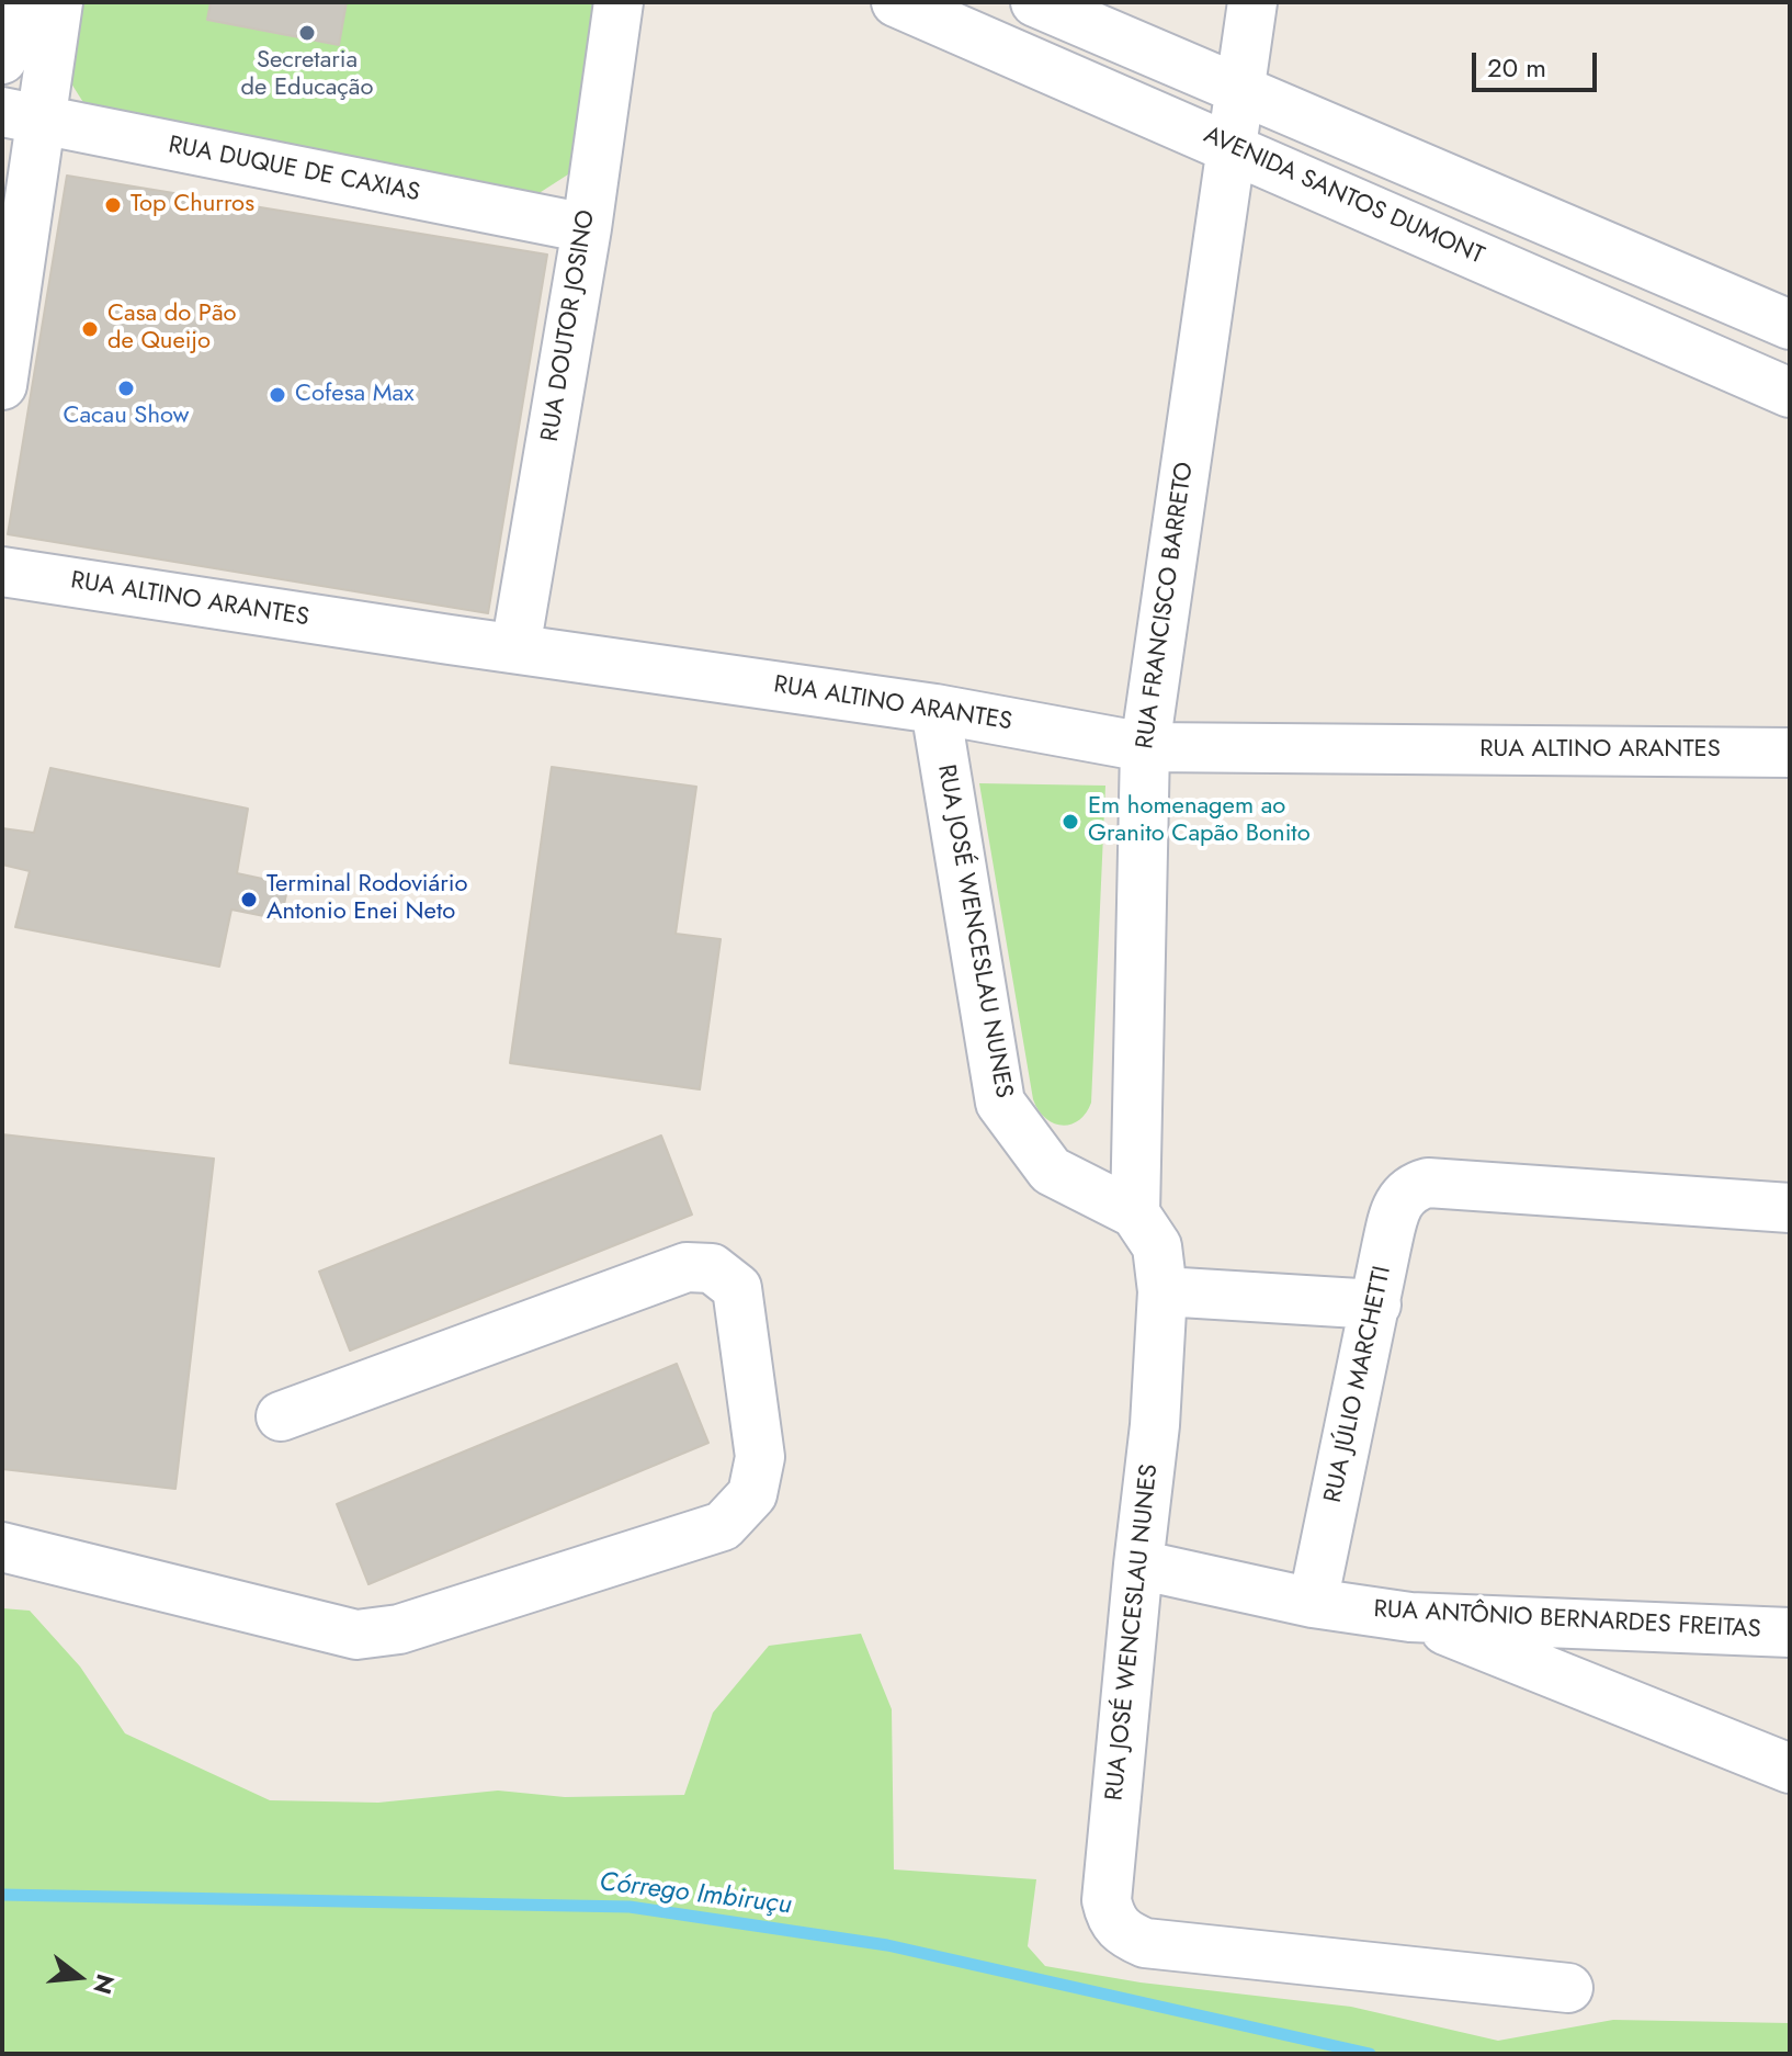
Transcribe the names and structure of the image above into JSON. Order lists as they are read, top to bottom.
{
  "streets": {
    "street": [
      "RUA DUQUE DE CAXIAS",
      "AVENIDA SANTOS DUMONT",
      "RUA DOUTOR JOSINO",
      "RUA ALTINO ARANTES",
      "RUA FRANCISCO BARRETO",
      "RUA JOSÉ WENCESLAU NUNES",
      "RUA JÚLIO MARCHETTI",
      "RUA ANTÔNIO BERNARDES FREITAS"
    ]
  },
  "crossings": [
    ["RUA DUQUE DE CAXIAS", "RUA DOUTOR JOSINO"],
    ["AVENIDA SANTOS DUMONT", "RUA FRANCISCO BARRETO"],
    ["RUA DOUTOR JOSINO", "RUA ALTINO ARANTES"],
    ["RUA ALTINO ARANTES", "RUA FRANCISCO BARRETO"],
    ["RUA ALTINO ARANTES", "RUA JOSÉ WENCESLAU NUNES"],
    ["RUA FRANCISCO BARRETO", "RUA JOSÉ WENCESLAU NUNES"],
    ["RUA JOSÉ WENCESLAU NUNES", "RUA ANTÔNIO BERNARDES FREITAS"],
    ["RUA JÚLIO MARCHETTI", "RUA ANTÔNIO BERNARDES FREITAS"]
  ],
  "water": ["Córrego Imbiruçu"],
  "places": [
    "Secretaria de Educação",
    "Top Churros",
    "Casa do Pão de Queijo",
    "Cacau Show",
    "Cofesa Max",
    "Em homenagem ao Granito Capão Bonito",
    "Terminal Rodoviário Antonio Enei Neto"
  ],
  "scale_bar": "20 m",
  "north": "right"
}
